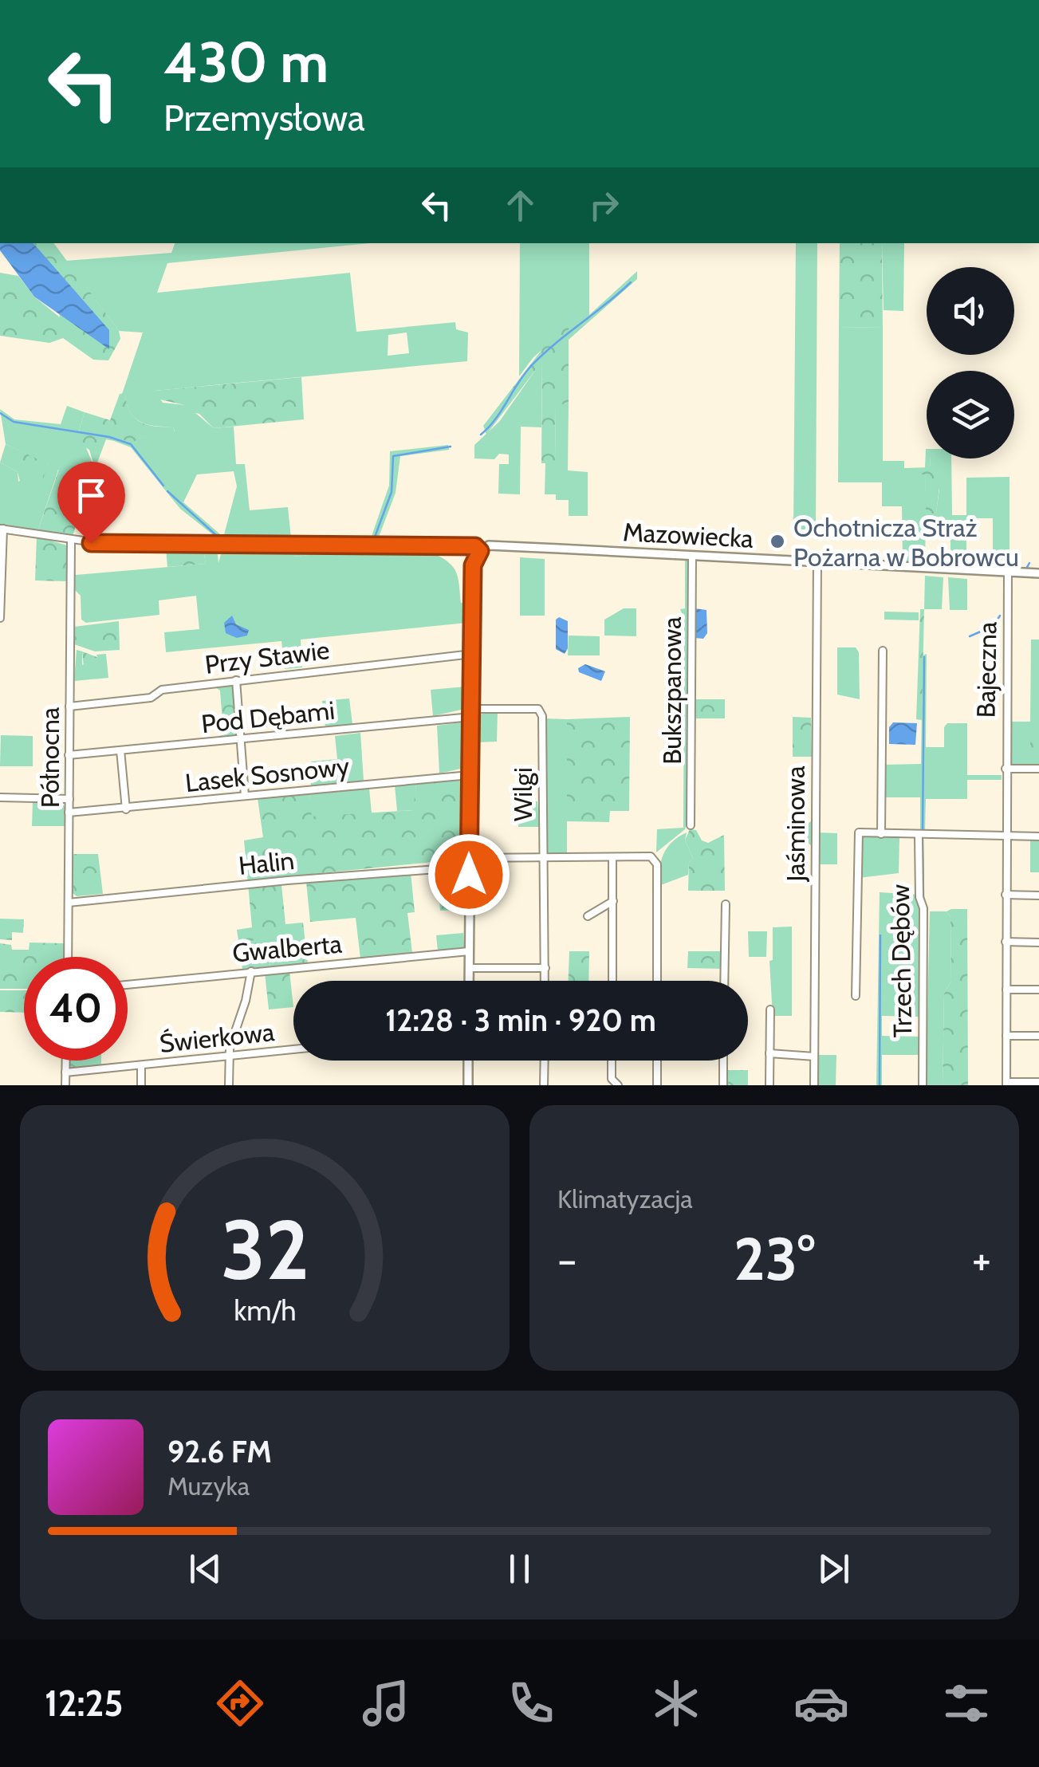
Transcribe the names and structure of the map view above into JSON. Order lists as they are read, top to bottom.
{
  "streets": {
    "street": [
      "Mazowiecka",
      "Przy Stawie",
      "Bajeczna",
      "Bukszpanowa",
      "Pod Dębami",
      "Północna",
      "Lasek Sosnowy",
      "Wilgi",
      "Jaśminowa",
      "Halin",
      "Gwalberta",
      "Trzech Dębów",
      "Świerkowa"
    ]
  },
  "crossings": [
    ["Mazowiecka", "Bajeczna"],
    ["Mazowiecka", "Bukszpanowa"],
    ["Mazowiecka", "Jaśminowa"],
    ["Przy Stawie", "Północna"],
    ["Pod Dębami", "Północna"],
    ["Pod Dębami", "Wilgi"],
    ["Północna", "Lasek Sosnowy"],
    ["Północna", "Halin"]
  ],
  "places": ["Ochotnicza Straż Pożarna w Bobrowcu"],
  "page": {
    "turn": ["430 m", "Przemysłowa"],
    "limit": "40",
    "trip": "12:28 · 3 min · 920 m",
    "tile": "Klimatyzacja",
    "heat": ["−", "23°", "+"],
    "song": ["92.6 FM", "Muzyka"],
    "tabs": "12:25",
    "gauge": ["32", "km/h"]
  }
}
